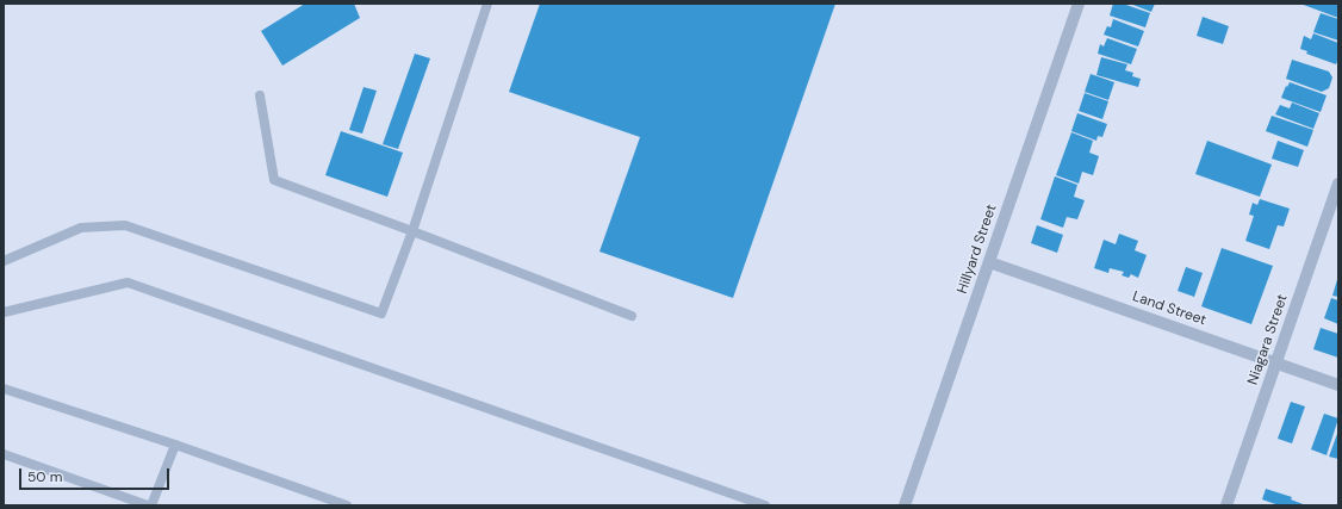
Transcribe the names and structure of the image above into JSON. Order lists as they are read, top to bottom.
{
  "streets": {
    "street": ["Hillyard Street", "Land Street", "Niagara Street"]
  },
  "crossings": [
    ["Hillyard Street", "Land Street"],
    ["Land Street", "Niagara Street"]
  ],
  "scale_bar": "50 m"
}
